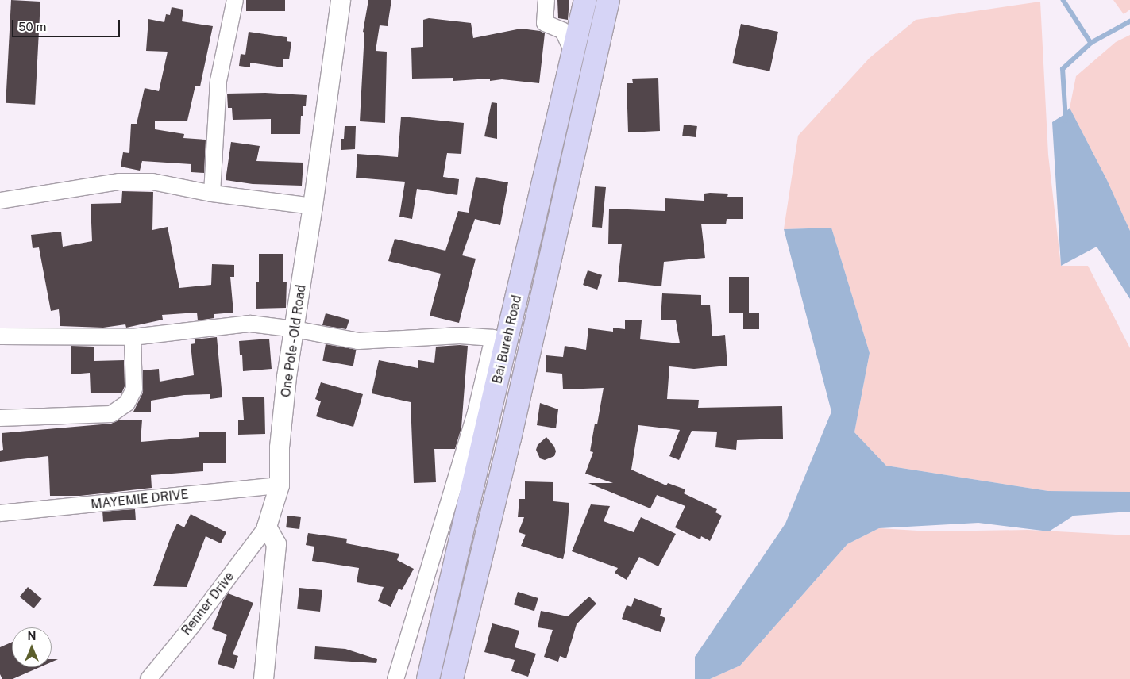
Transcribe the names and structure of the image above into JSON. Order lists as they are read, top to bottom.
{
  "streets": {
    "highway": ["Bai Bureh Road"],
    "street": ["One Pole - Old Road", "MAYEMIE DRIVE", "Renner Drive"]
  },
  "crossings": [
    ["One Pole - Old Road", "MAYEMIE DRIVE"],
    ["One Pole - Old Road", "Renner Drive"]
  ],
  "scale_bar": "50 m",
  "north": "top"
}
